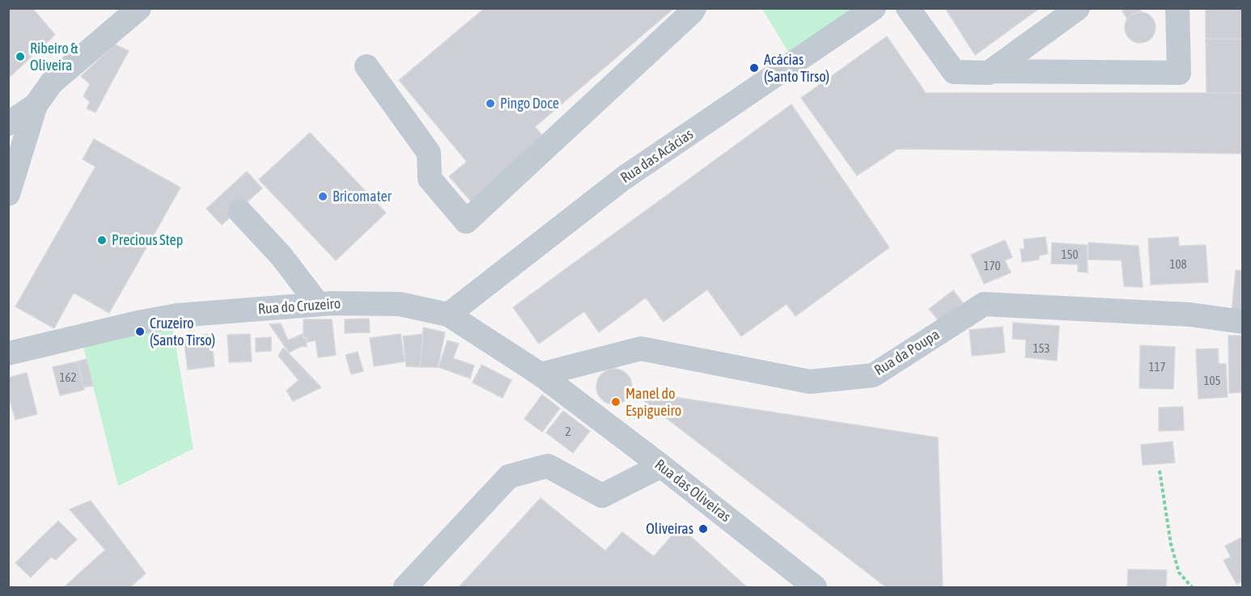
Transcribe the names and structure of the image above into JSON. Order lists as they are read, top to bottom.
{
  "streets": {
    "street": [
      "Rua das Acácias",
      "Rua do Cruzeiro",
      "Rua da Poupa",
      "Rua das Oliveiras"
    ]
  },
  "crossings": [
    ["Rua das Acácias", "Rua do Cruzeiro"],
    ["Rua do Cruzeiro", "Rua da Poupa"],
    ["Rua do Cruzeiro", "Rua das Oliveiras"]
  ],
  "places": [
    "Ribeiro & Oliveira",
    "Acácias (Santo Tirso)",
    "Pingo Doce",
    "Bricomater",
    "Precious Step",
    "Cruzeiro (Santo Tirso)",
    "Manel do Espigueiro",
    "Oliveiras"
  ],
  "house_numbers": [
    "150",
    "108",
    "170",
    "153",
    "117",
    "162",
    "105",
    "2"
  ]
}
